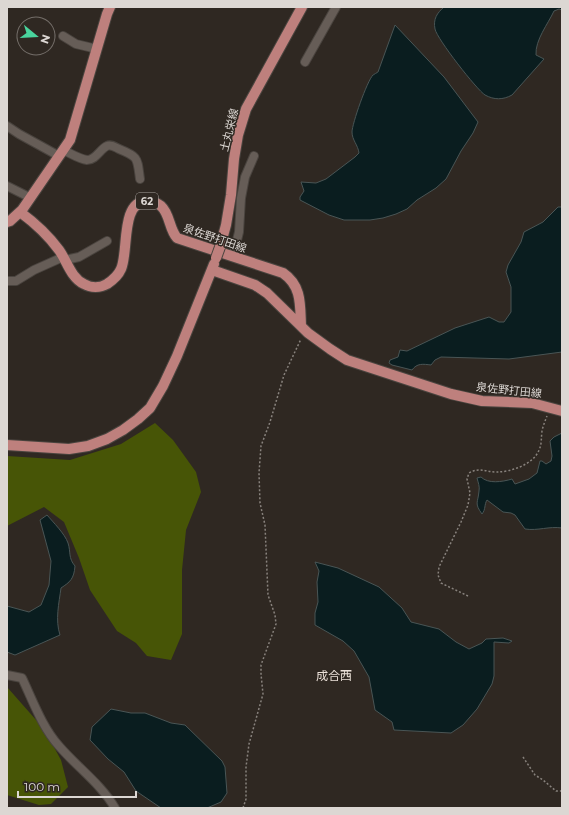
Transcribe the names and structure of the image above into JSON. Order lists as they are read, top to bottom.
{
  "streets": {
    "main road": ["土丸栄線", "62", "泉佐野打田線"]
  },
  "crossings": [
    ["土丸栄線", "泉佐野打田線"]
  ],
  "districts": ["成合西"],
  "scale_bar": "100 m",
  "north": "right"
}
